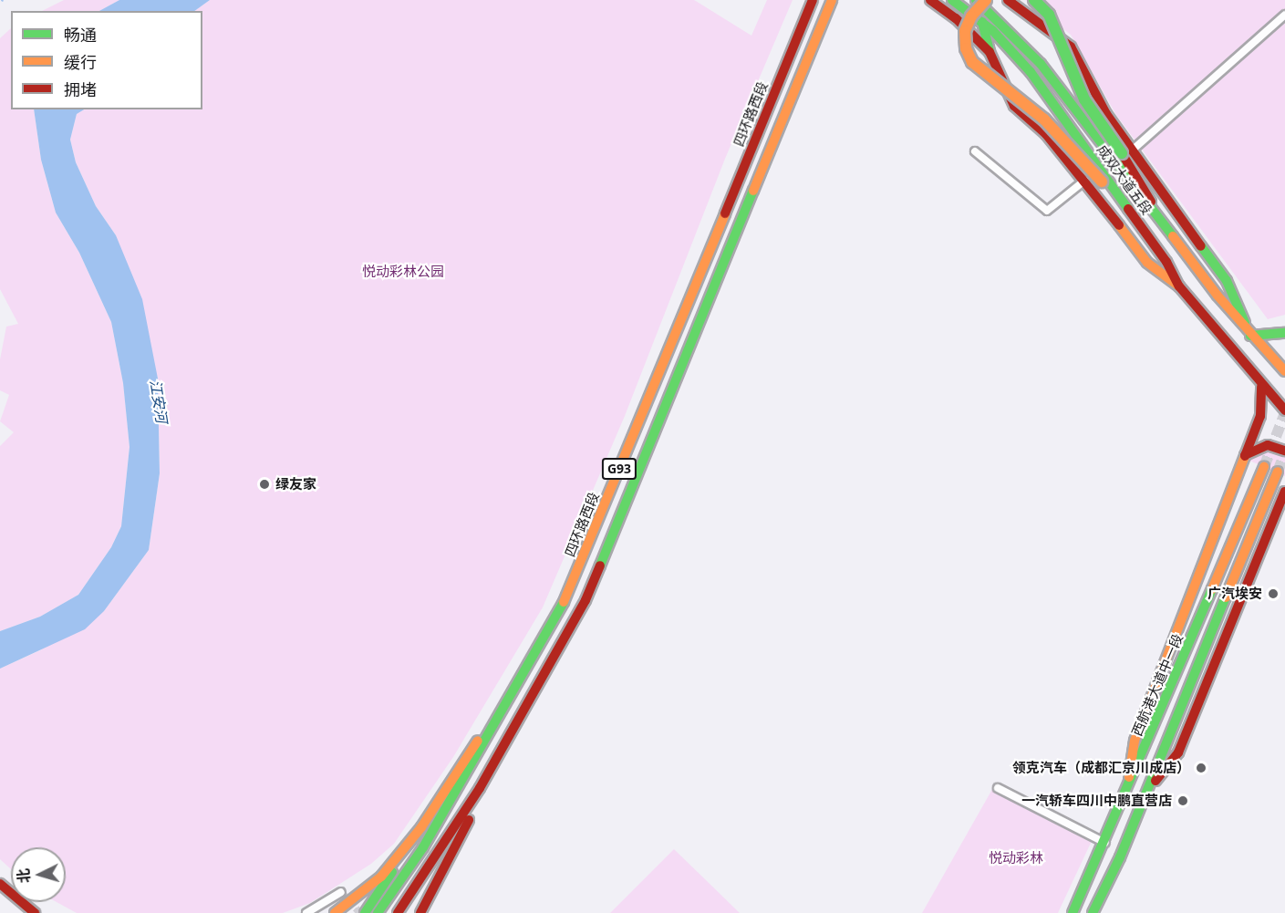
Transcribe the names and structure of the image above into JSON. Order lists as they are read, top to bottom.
{
  "streets": {
    "main road": [
      "四环路西段",
      "成双大道五段",
      "G93",
      "西航港大道中一段"
    ]
  },
  "water": ["江安河"],
  "parks": ["悦动彩林公园", "悦动彩林"],
  "places": [
    "绿友家",
    "广汽埃安",
    "领克汽车（成都汇京川成店）",
    "一汽轿车四川中鹏直营店"
  ],
  "legend": ["畅通", "缓行", "拥堵"],
  "north": "left"
}
